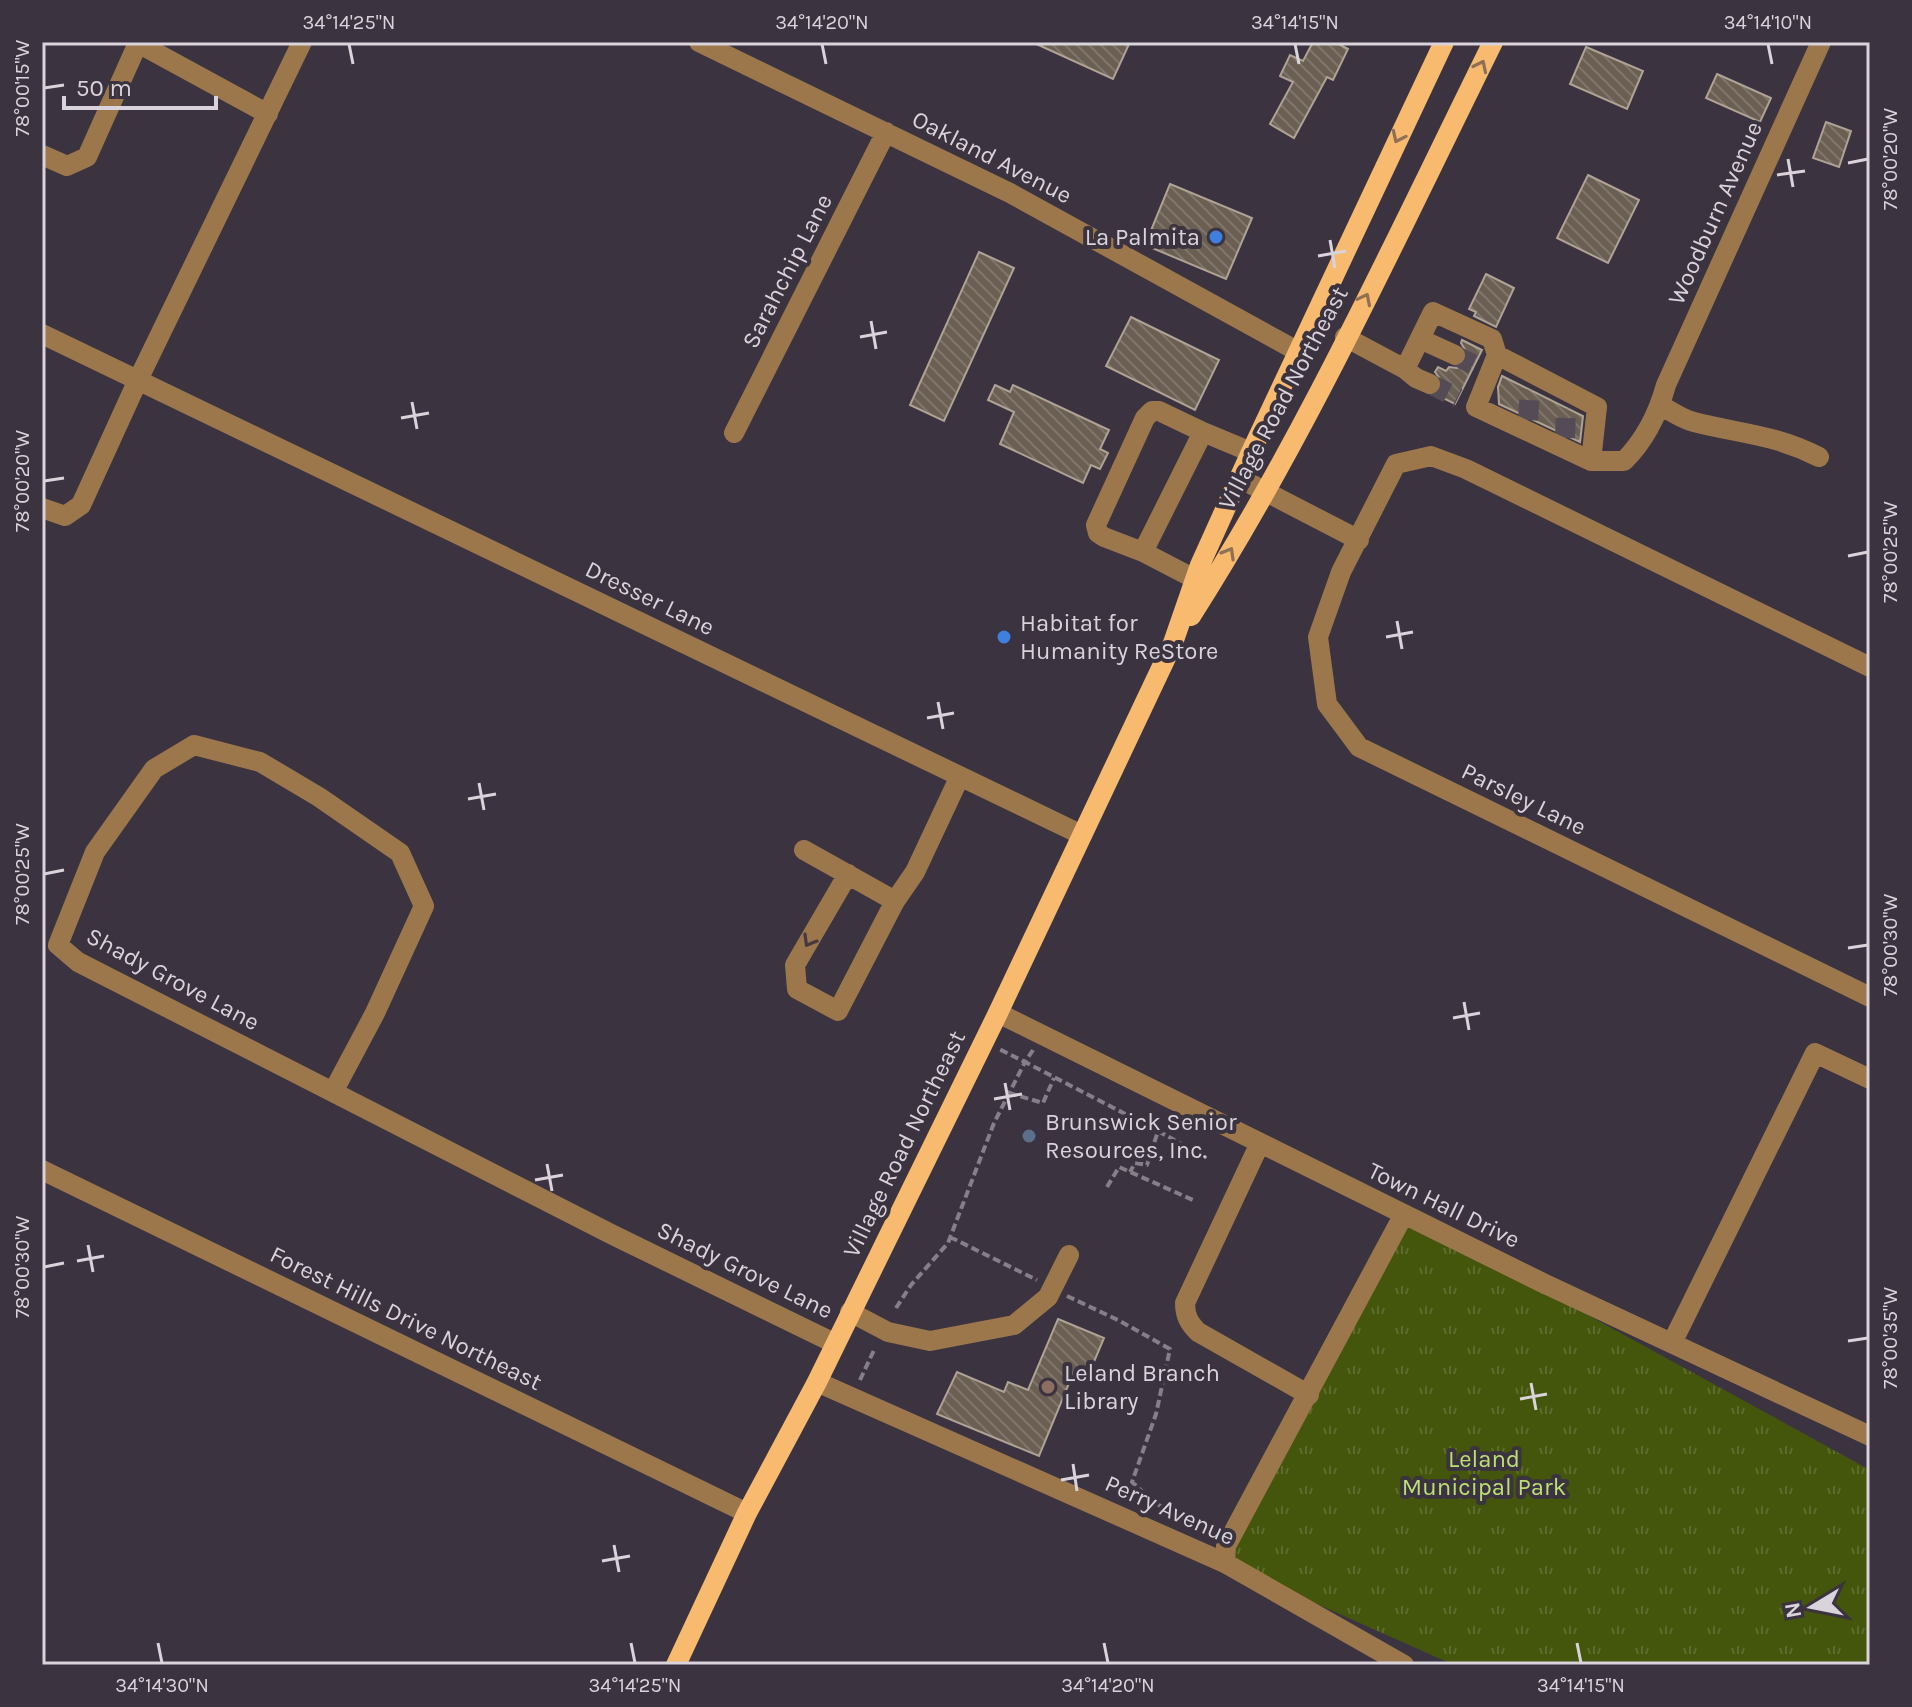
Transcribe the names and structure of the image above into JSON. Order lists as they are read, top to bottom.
{
  "streets": {
    "main road": ["Village Road Northeast"],
    "street": [
      "Oakland Avenue",
      "Woodburn Avenue",
      "Sarahchip Lane",
      "Dresser Lane",
      "Parsley Lane",
      "Shady Grove Lane",
      "Town Hall Drive",
      "Forest Hills Drive Northeast",
      "Perry Avenue"
    ]
  },
  "crossings": [
    ["Oakland Avenue", "Sarahchip Lane"],
    ["Oakland Avenue", "Village Road Northeast"],
    ["Village Road Northeast", "Dresser Lane"],
    ["Village Road Northeast", "Shady Grove Lane"],
    ["Village Road Northeast", "Town Hall Drive"],
    ["Village Road Northeast", "Forest Hills Drive Northeast"],
    ["Village Road Northeast", "Perry Avenue"]
  ],
  "parks": ["Leland Municipal Park"],
  "places": [
    "La Palmita",
    "Habitat for Humanity ReStore",
    "Brunswick Senior Resources, Inc.",
    "Leland Branch Library"
  ],
  "scale_bar": "50 m",
  "north": "left",
  "coordinates": [
    "34°14'25\"N",
    "34°14'20\"N",
    "34°14'15\"N",
    "34°14'10\"N",
    "78°00'15\"W",
    "78°00'20\"W",
    "78°00'25\"W",
    "78°00'30\"W",
    "78°00'35\"W",
    "34°14'30\"N"
  ]
}
